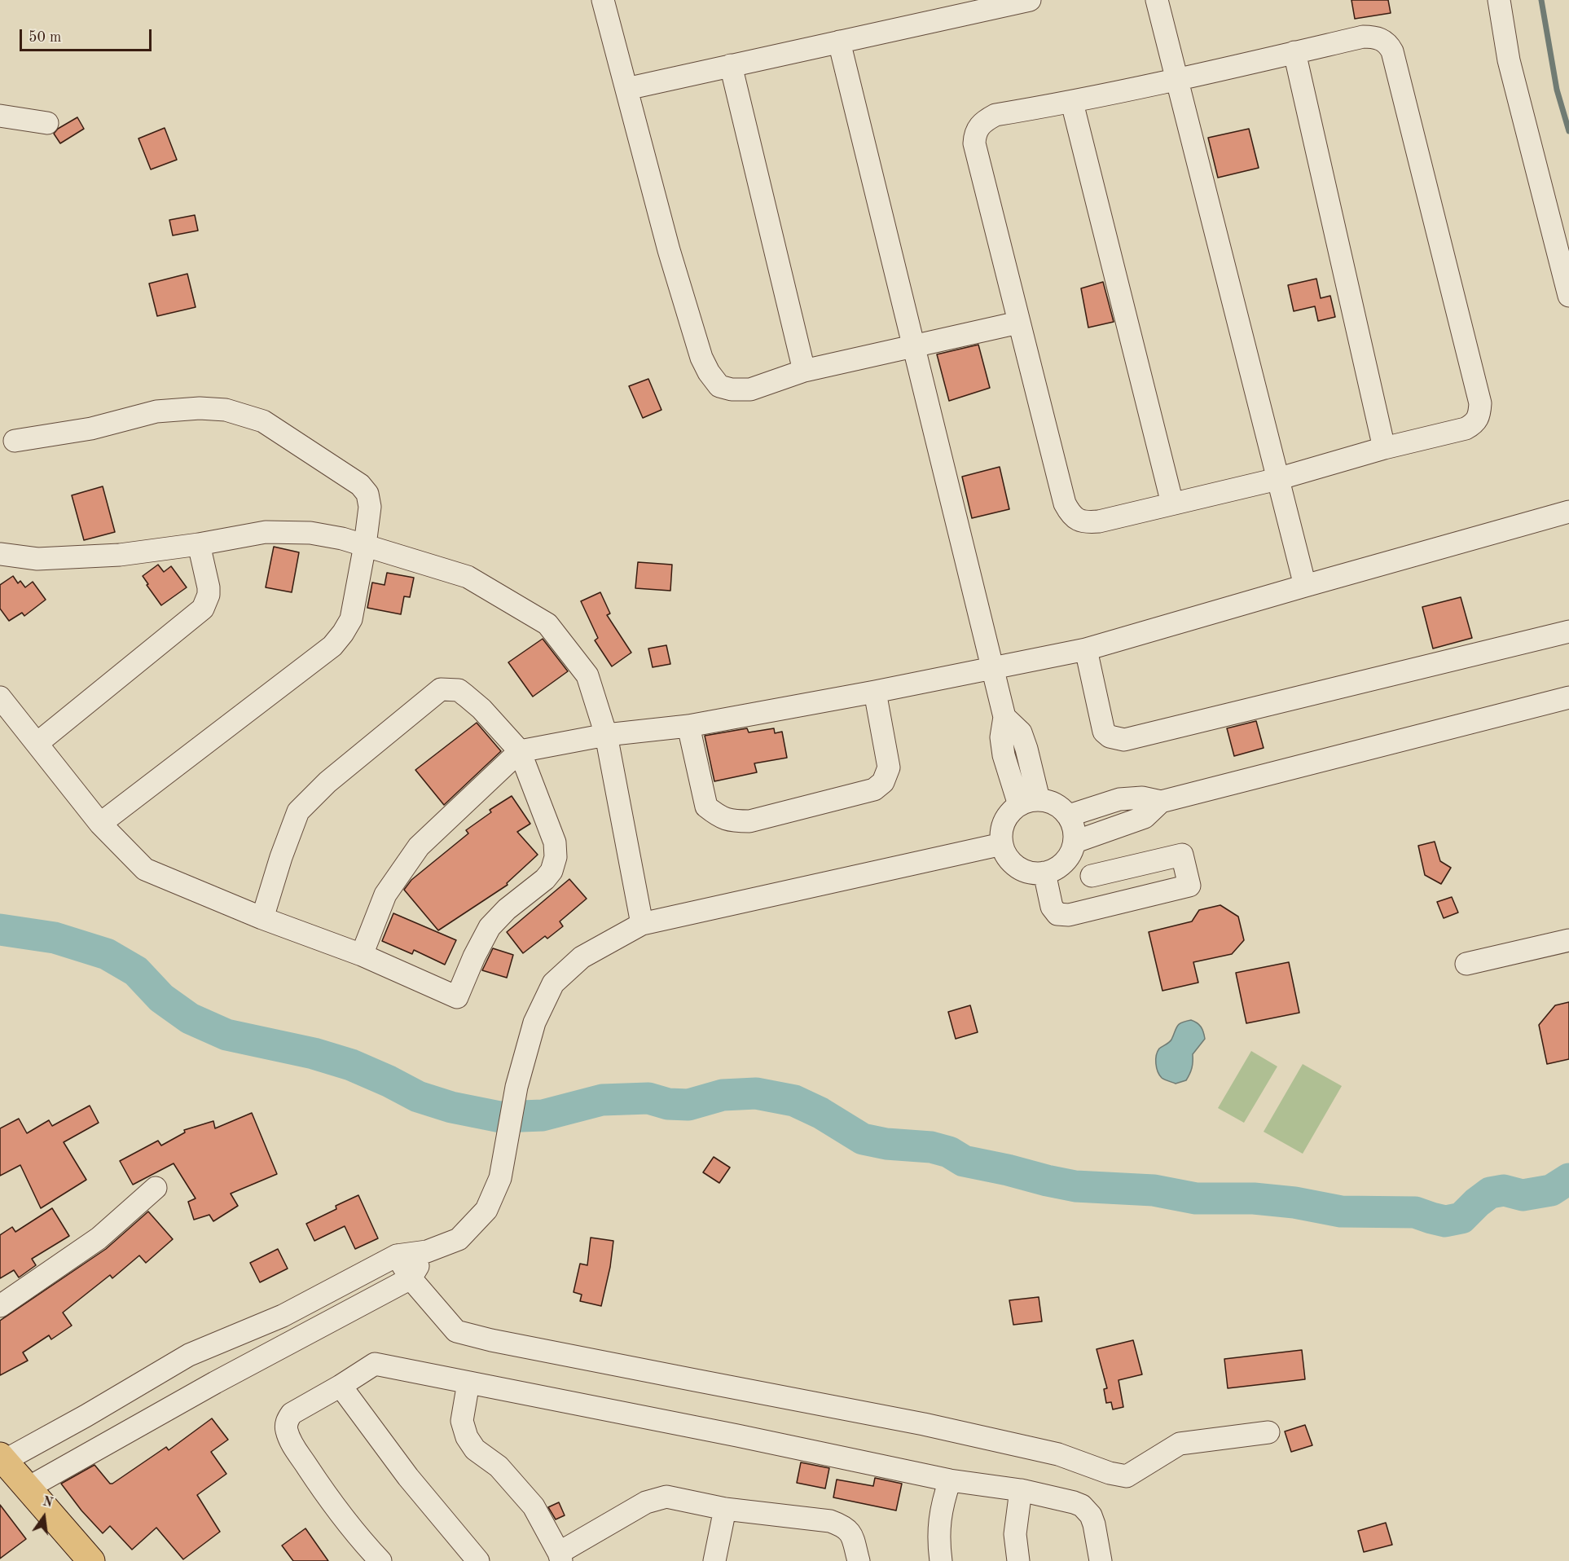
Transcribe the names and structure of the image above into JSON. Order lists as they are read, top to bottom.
{
  "scale_bar": "50 m",
  "north": "top"
}
